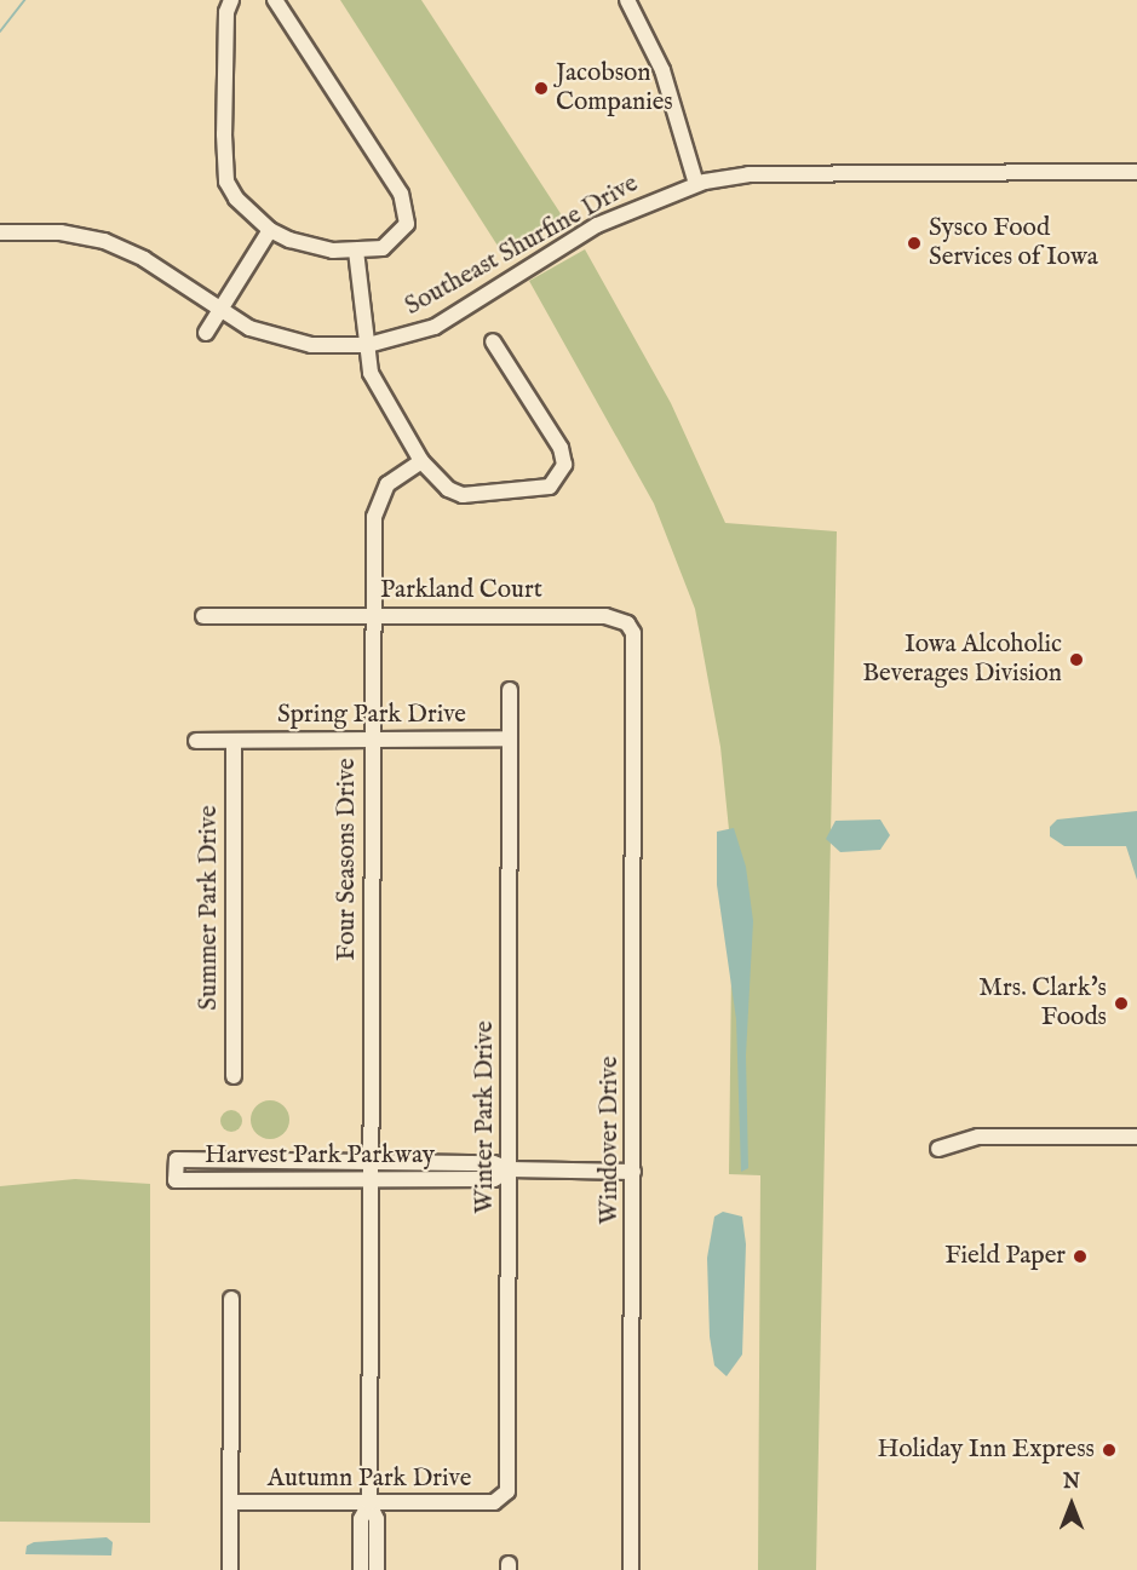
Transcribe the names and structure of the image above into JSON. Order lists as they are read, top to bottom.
{
  "streets": {
    "street": [
      "Southeast Shurfine Drive",
      "Parkland Court",
      "Spring Park Drive",
      "Four Seasons Drive",
      "Summer Park Drive",
      "Winter Park Drive",
      "Windover Drive",
      "Harvest Park Parkway",
      "Autumn Park Drive"
    ]
  },
  "crossings": [
    ["Parkland Court", "Four Seasons Drive"],
    ["Parkland Court", "Windover Drive"],
    ["Spring Park Drive", "Four Seasons Drive"],
    ["Spring Park Drive", "Summer Park Drive"],
    ["Spring Park Drive", "Winter Park Drive"],
    ["Four Seasons Drive", "Harvest Park Parkway"],
    ["Four Seasons Drive", "Autumn Park Drive"],
    ["Winter Park Drive", "Harvest Park Parkway"],
    ["Winter Park Drive", "Autumn Park Drive"],
    ["Windover Drive", "Harvest Park Parkway"]
  ],
  "places": [
    "Jacobson Companies",
    "Sysco Food Services of Iowa",
    "Iowa Alcoholic Beverages Division",
    "Mrs. Clark's Foods",
    "Field Paper",
    "Holiday Inn Express"
  ],
  "north": "top"
}
